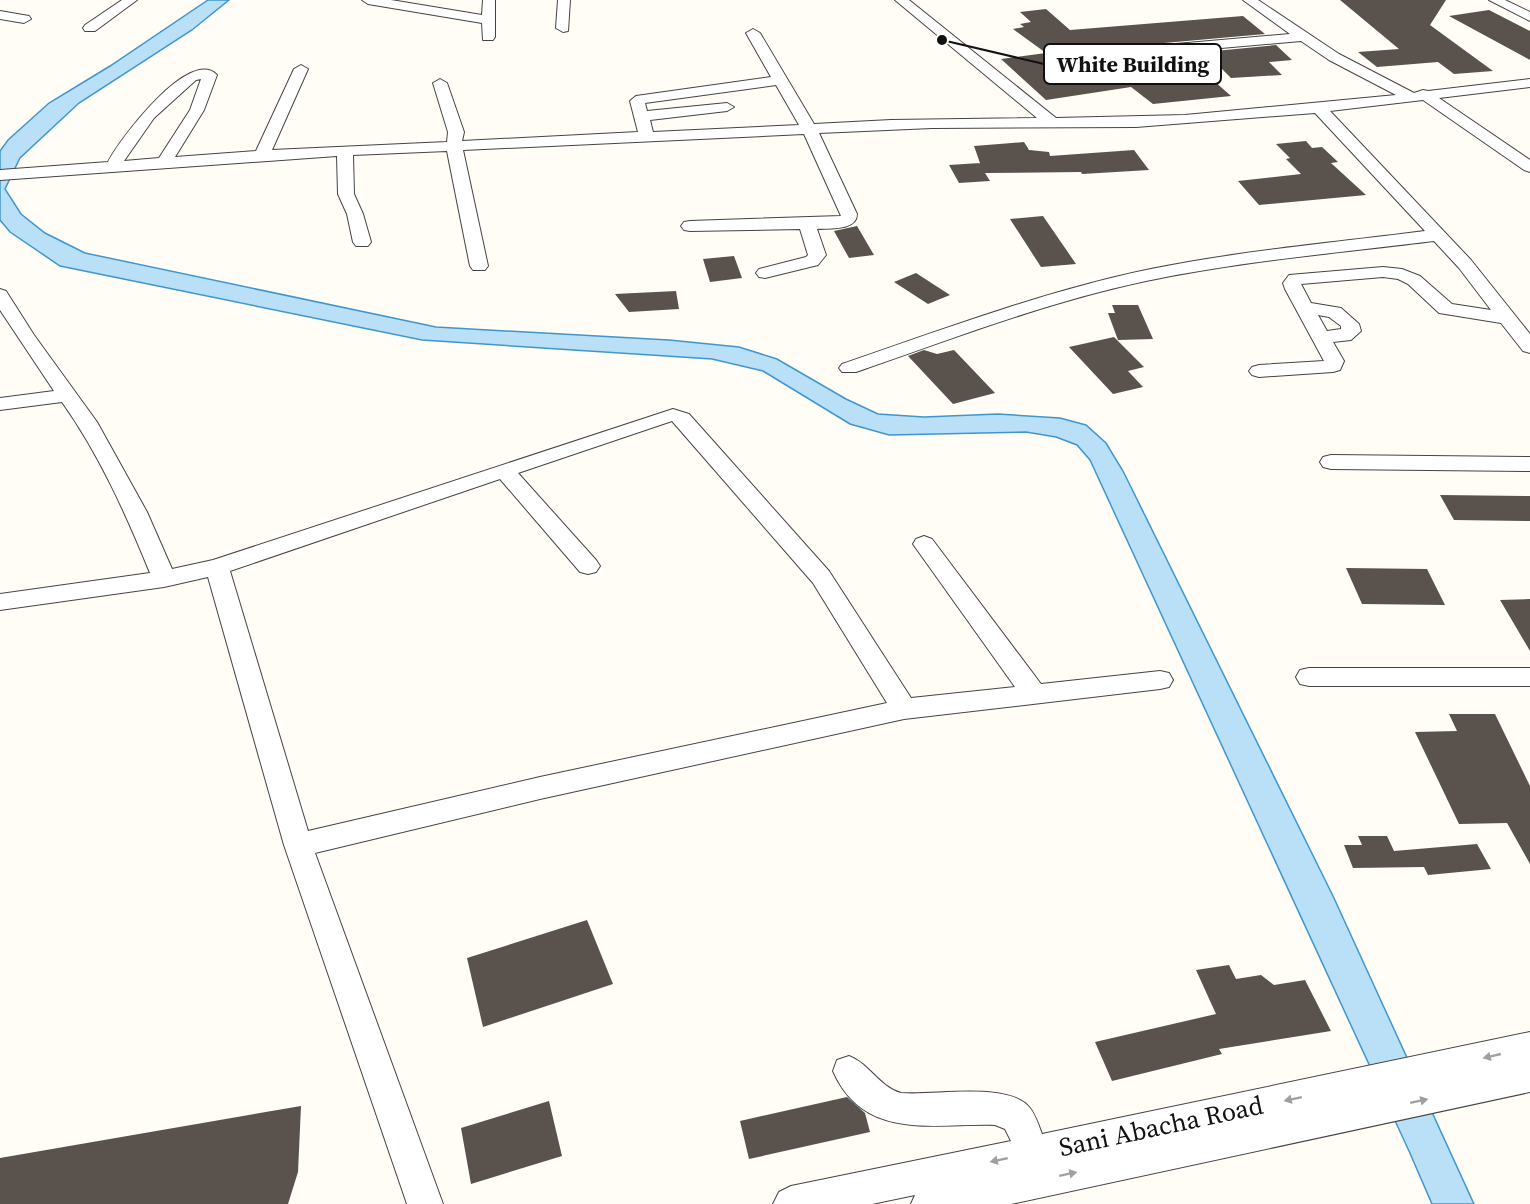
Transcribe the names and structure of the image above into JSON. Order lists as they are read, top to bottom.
{
  "streets": {
    "street": ["Sani Abacha Road"]
  },
  "places": ["White Building"]
}
